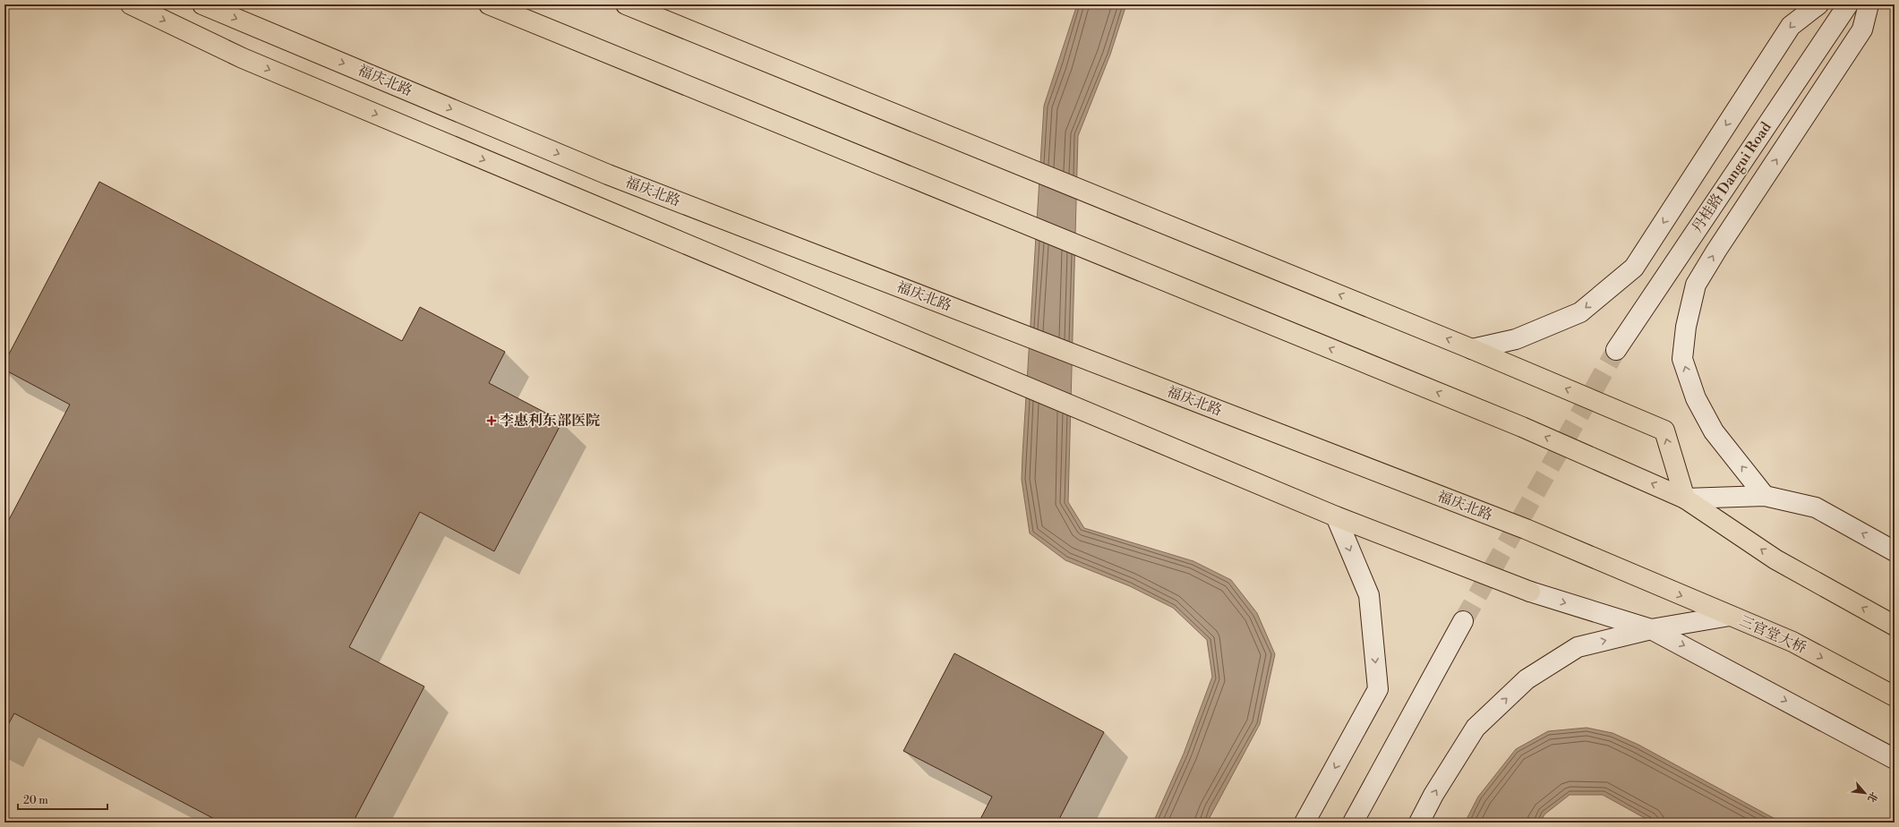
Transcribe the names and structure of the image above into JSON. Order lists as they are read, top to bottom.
{
  "streets": {
    "main road": ["福庆北路", "三官堂大桥"],
    "street": ["丹桂路 Dangui Road"]
  },
  "crossings": [
    ["福庆北路", "三官堂大桥"]
  ],
  "places": {
    "health": ["李惠利东部医院"]
  },
  "scale_bar": "20 m",
  "north": "bottom right"
}
